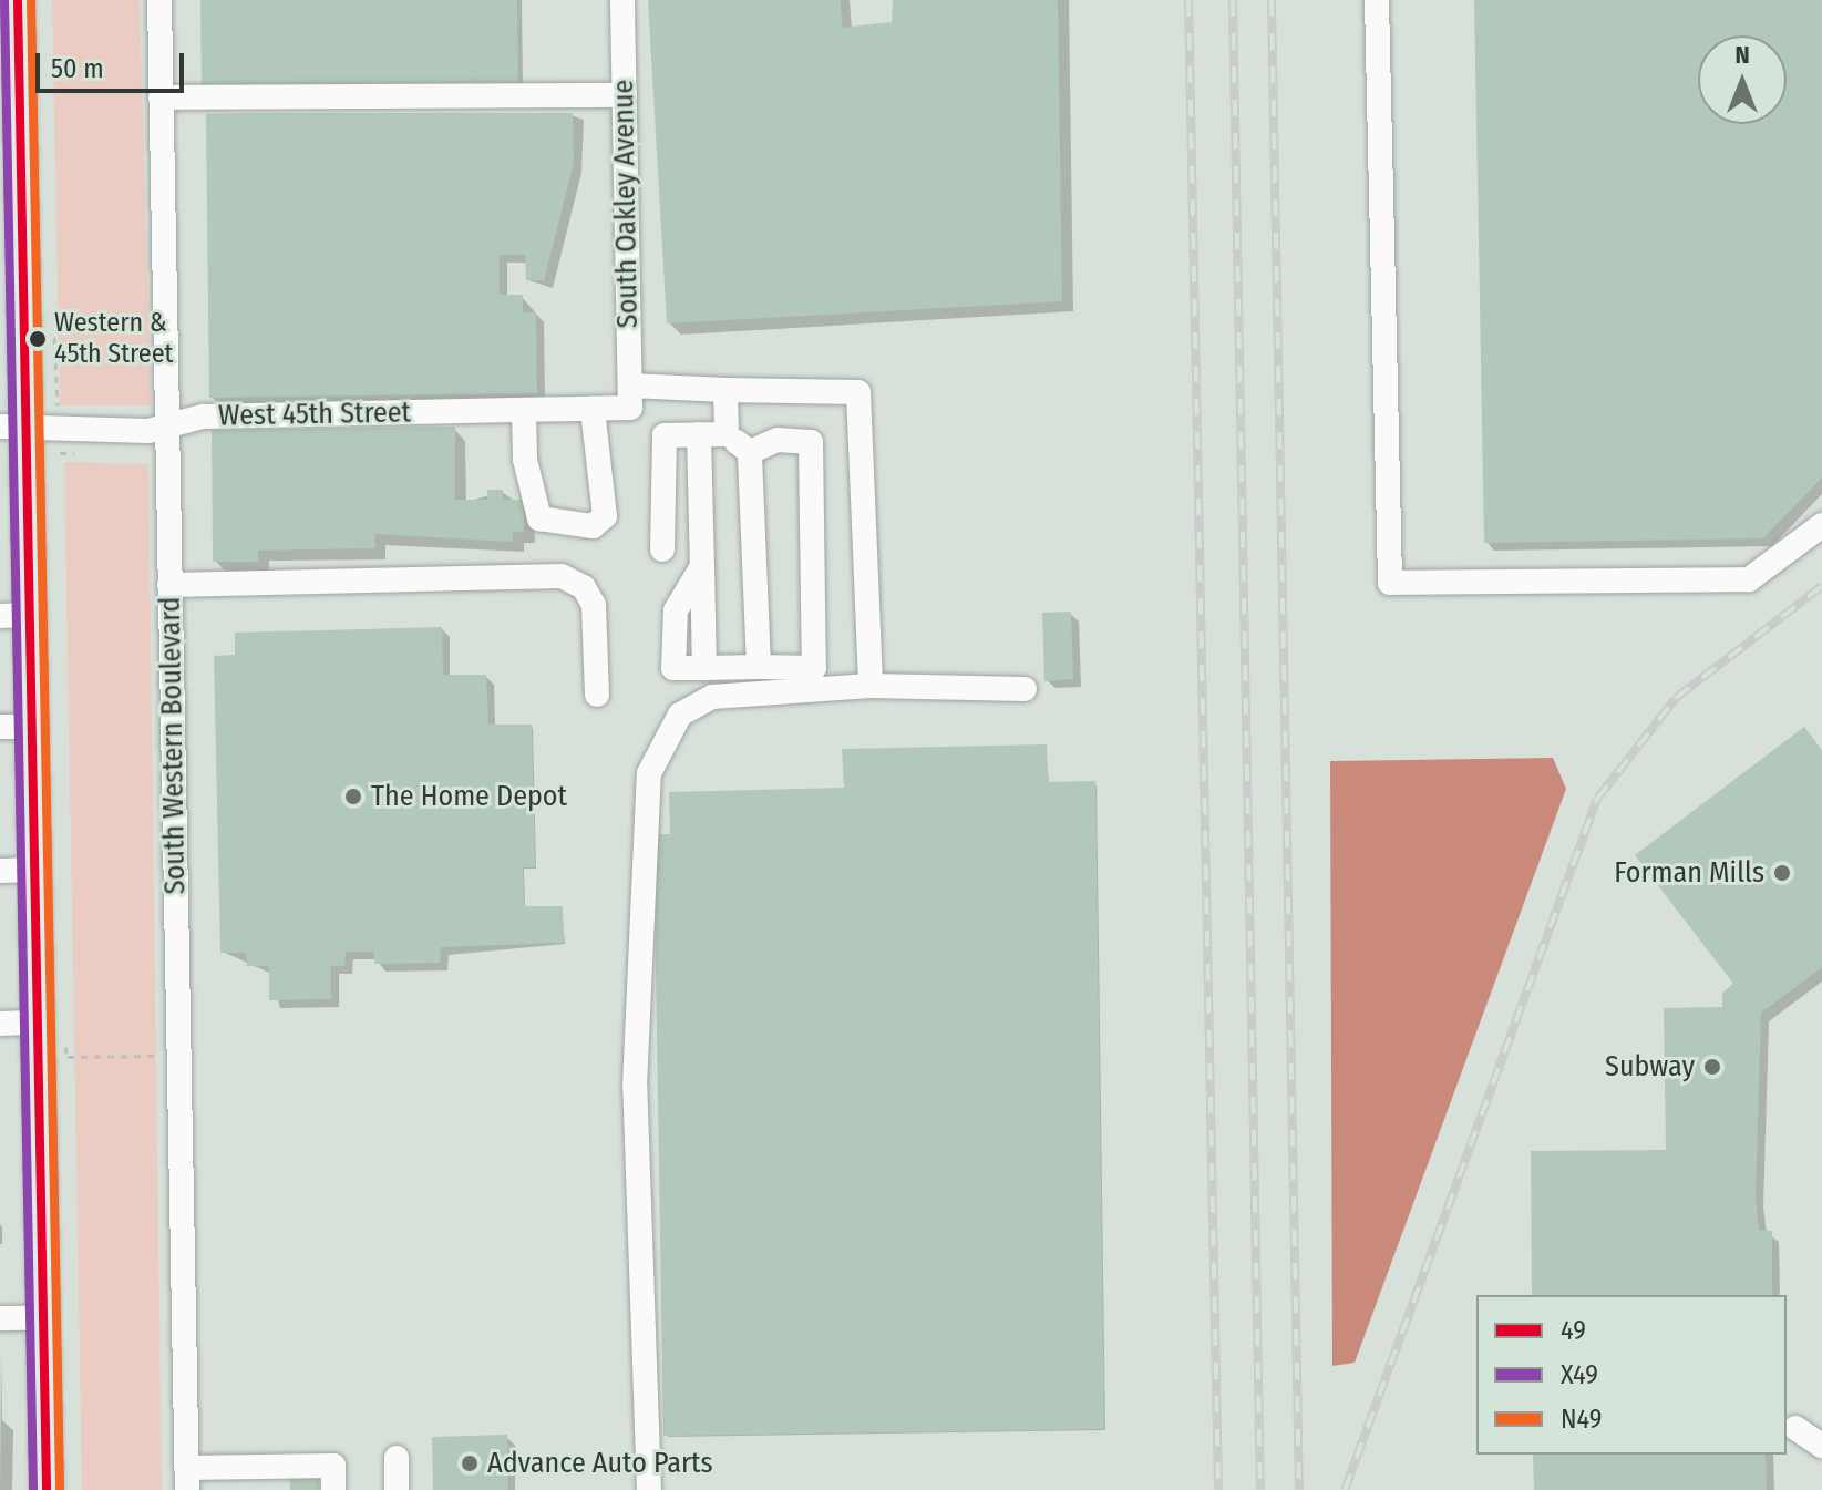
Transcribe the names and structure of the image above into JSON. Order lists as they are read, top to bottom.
{
  "streets": {
    "street": ["South Oakley Avenue", "West 45th Street", "South Western Boulevard"]
  },
  "crossings": [
    ["South Oakley Avenue", "West 45th Street"],
    ["West 45th Street", "South Western Boulevard"]
  ],
  "places": [
    "Western & 45th Street",
    "The Home Depot",
    "Forman Mills",
    "Subway",
    "Advance Auto Parts"
  ],
  "lines": ["transit line 49", "transit line X49", "transit line N49"],
  "legend": ["49", "X49", "N49"],
  "scale_bar": "50 m",
  "north": "top"
}
